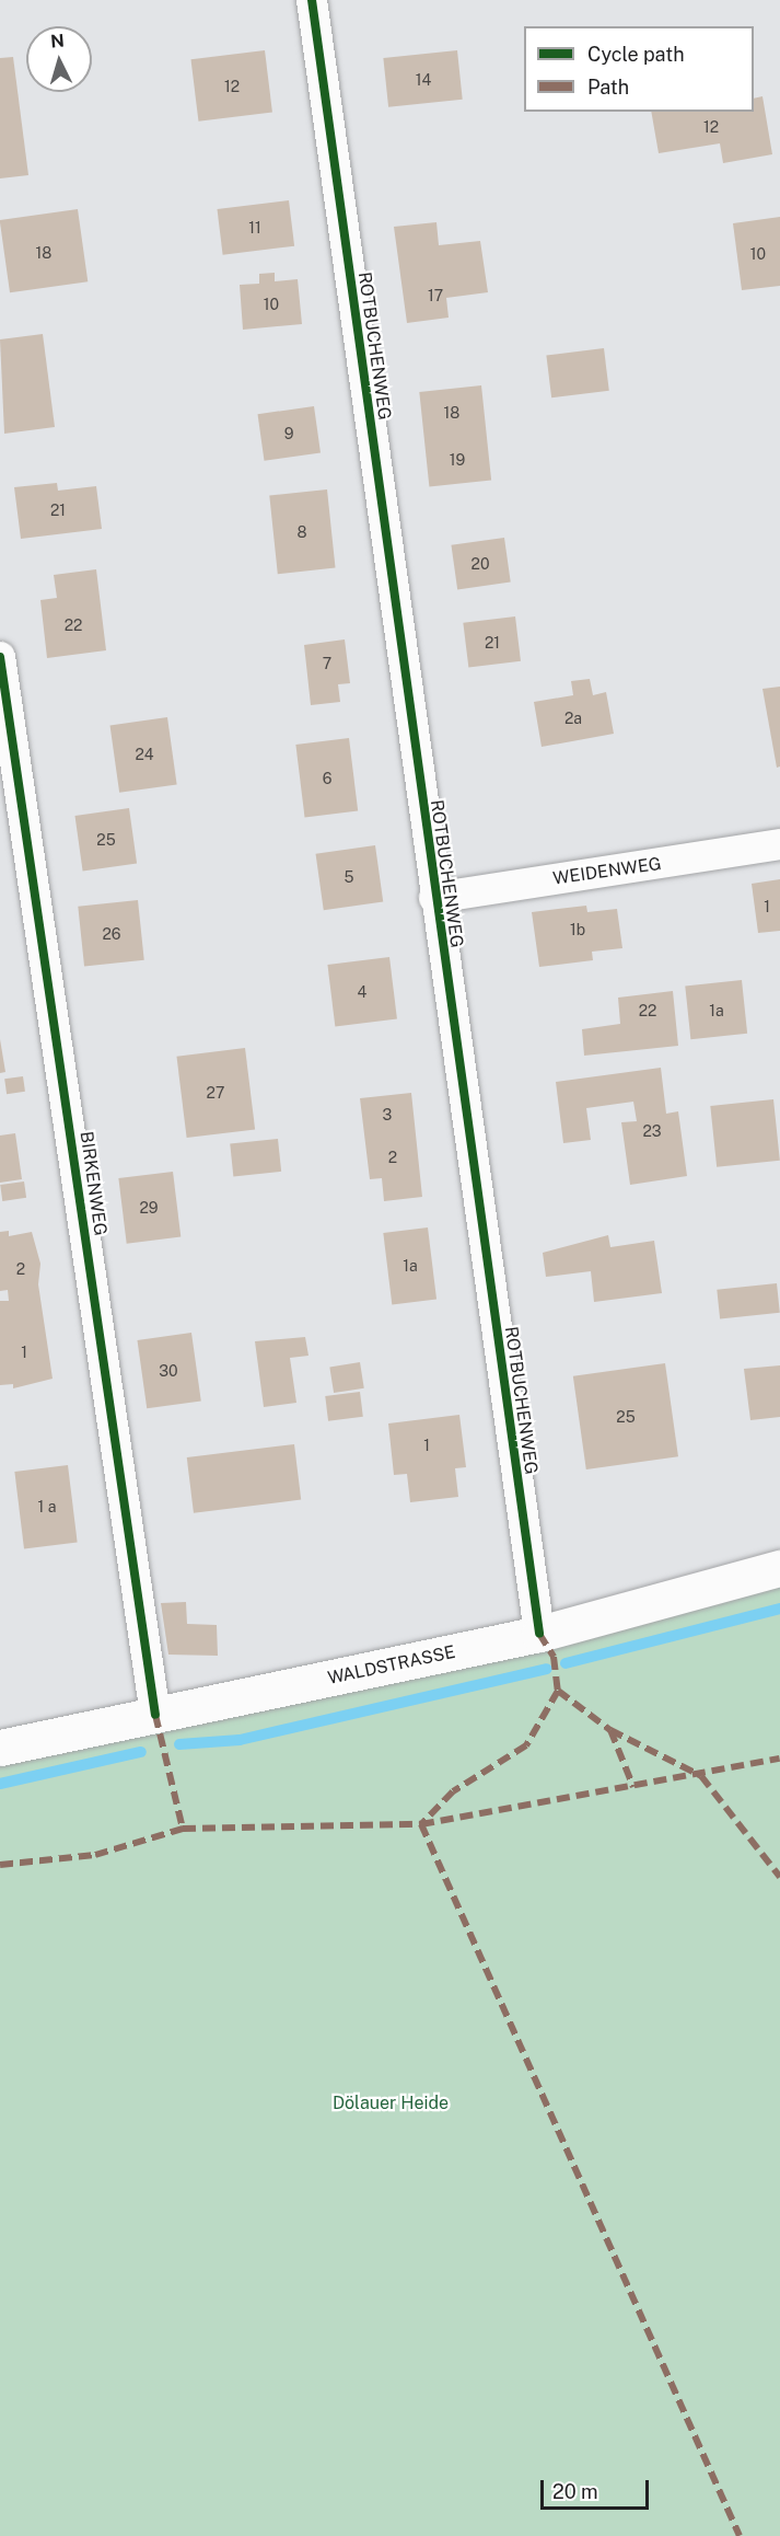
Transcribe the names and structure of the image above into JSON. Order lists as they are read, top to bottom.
{
  "streets": {
    "main road": ["WALDSTRASSE"],
    "street": ["ROTBUCHENWEG", "WEIDENWEG", "BIRKENWEG"]
  },
  "crossings": [
    ["ROTBUCHENWEG", "WEIDENWEG"],
    ["ROTBUCHENWEG", "WALDSTRASSE"],
    ["BIRKENWEG", "WALDSTRASSE"]
  ],
  "parks": ["Dölauer Heide"],
  "house_numbers": [
    "14",
    "12",
    "12",
    "11",
    "18",
    "10",
    "17",
    "10",
    "18",
    "9",
    "19",
    "21",
    "8",
    "20",
    "22",
    "21",
    "7",
    "2a",
    "24",
    "6",
    "25",
    "5",
    "1",
    "1b",
    "26",
    "4",
    "22",
    "1a",
    "27",
    "3",
    "23",
    "2",
    "29",
    "1a",
    "2",
    "1",
    "30",
    "25",
    "1",
    "1 a"
  ],
  "legend": ["Cycle path", "Path"],
  "scale_bar": "20 m",
  "north": "top"
}
